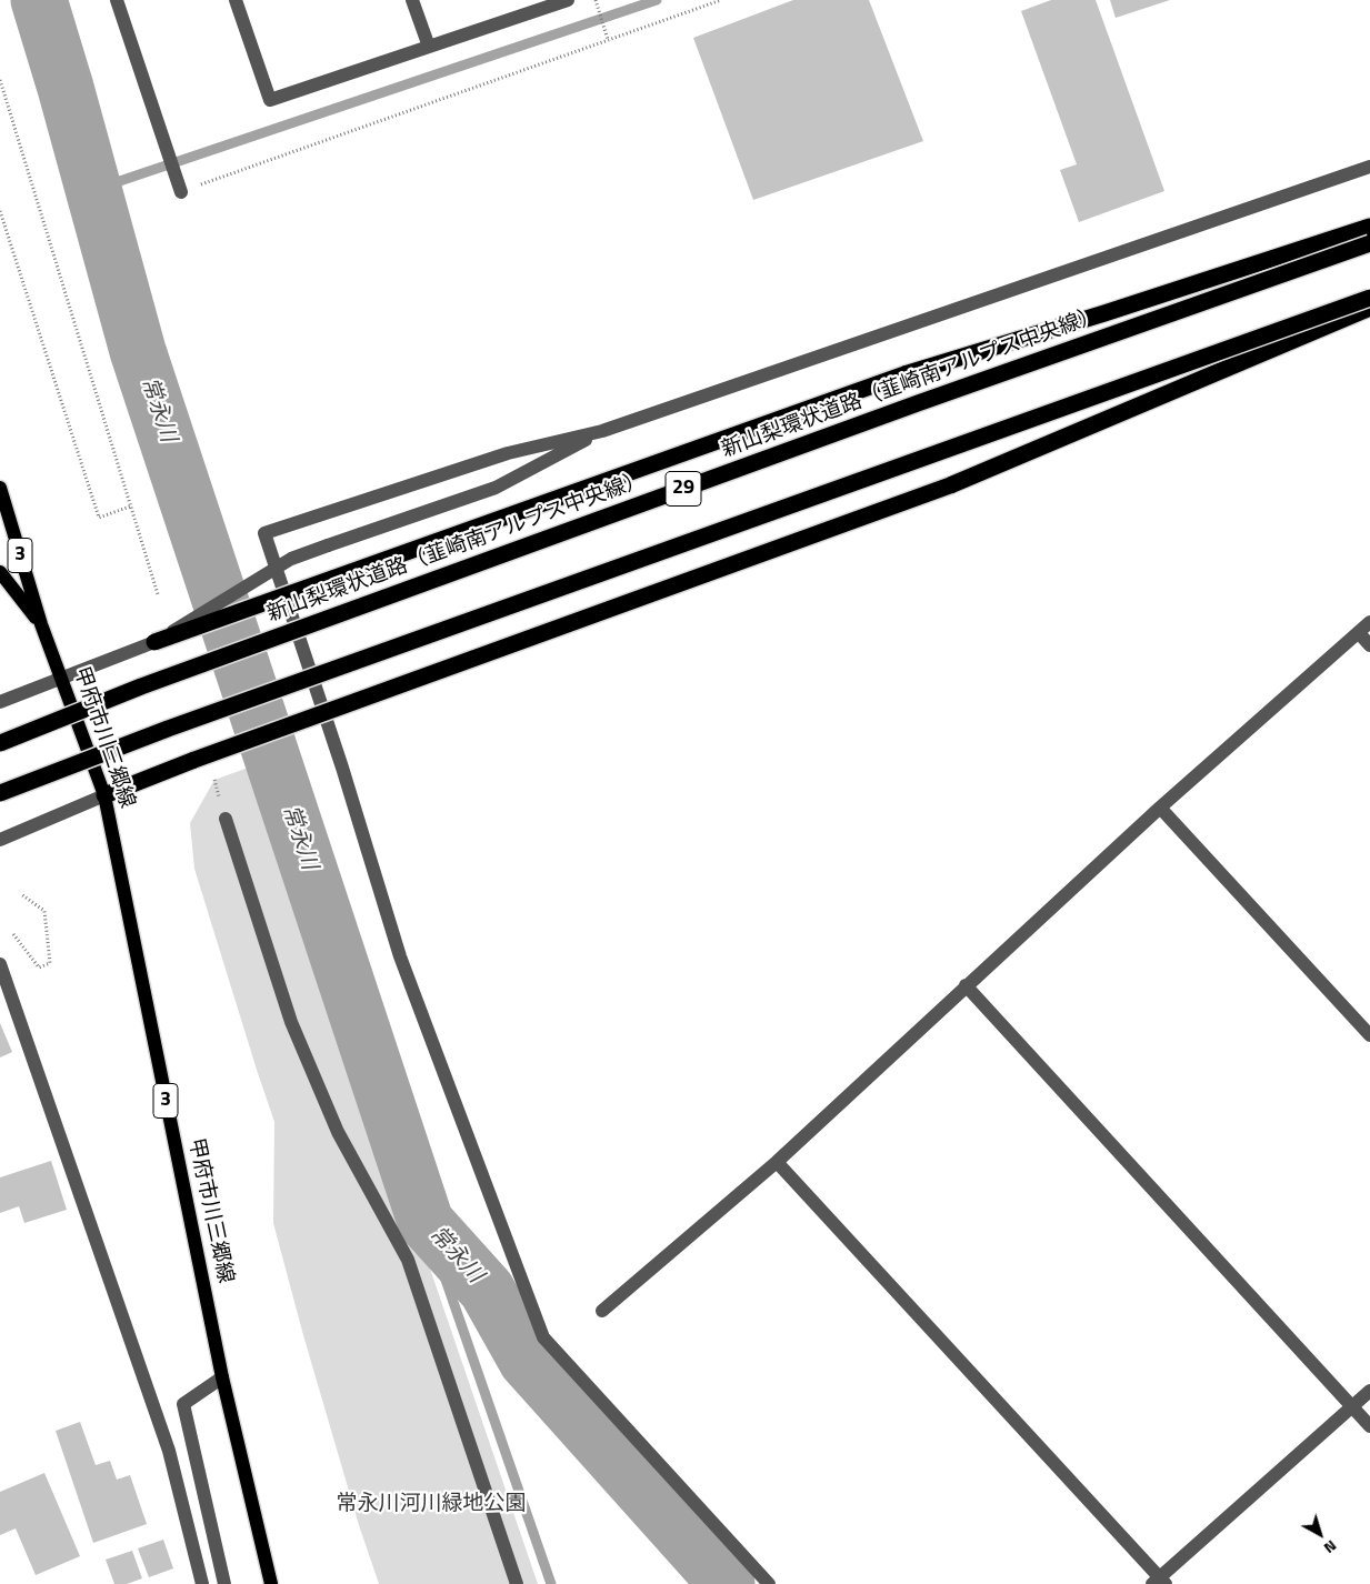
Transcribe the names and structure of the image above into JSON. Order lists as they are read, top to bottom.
{
  "streets": {
    "highway": ["新山梨環状道路（韮崎南アルプス中央線）", "29"],
    "main road": ["3", "甲府市川三郷線"]
  },
  "water": ["常永川"],
  "parks": ["常永川河川緑地公園"],
  "north": "bottom right"
}
